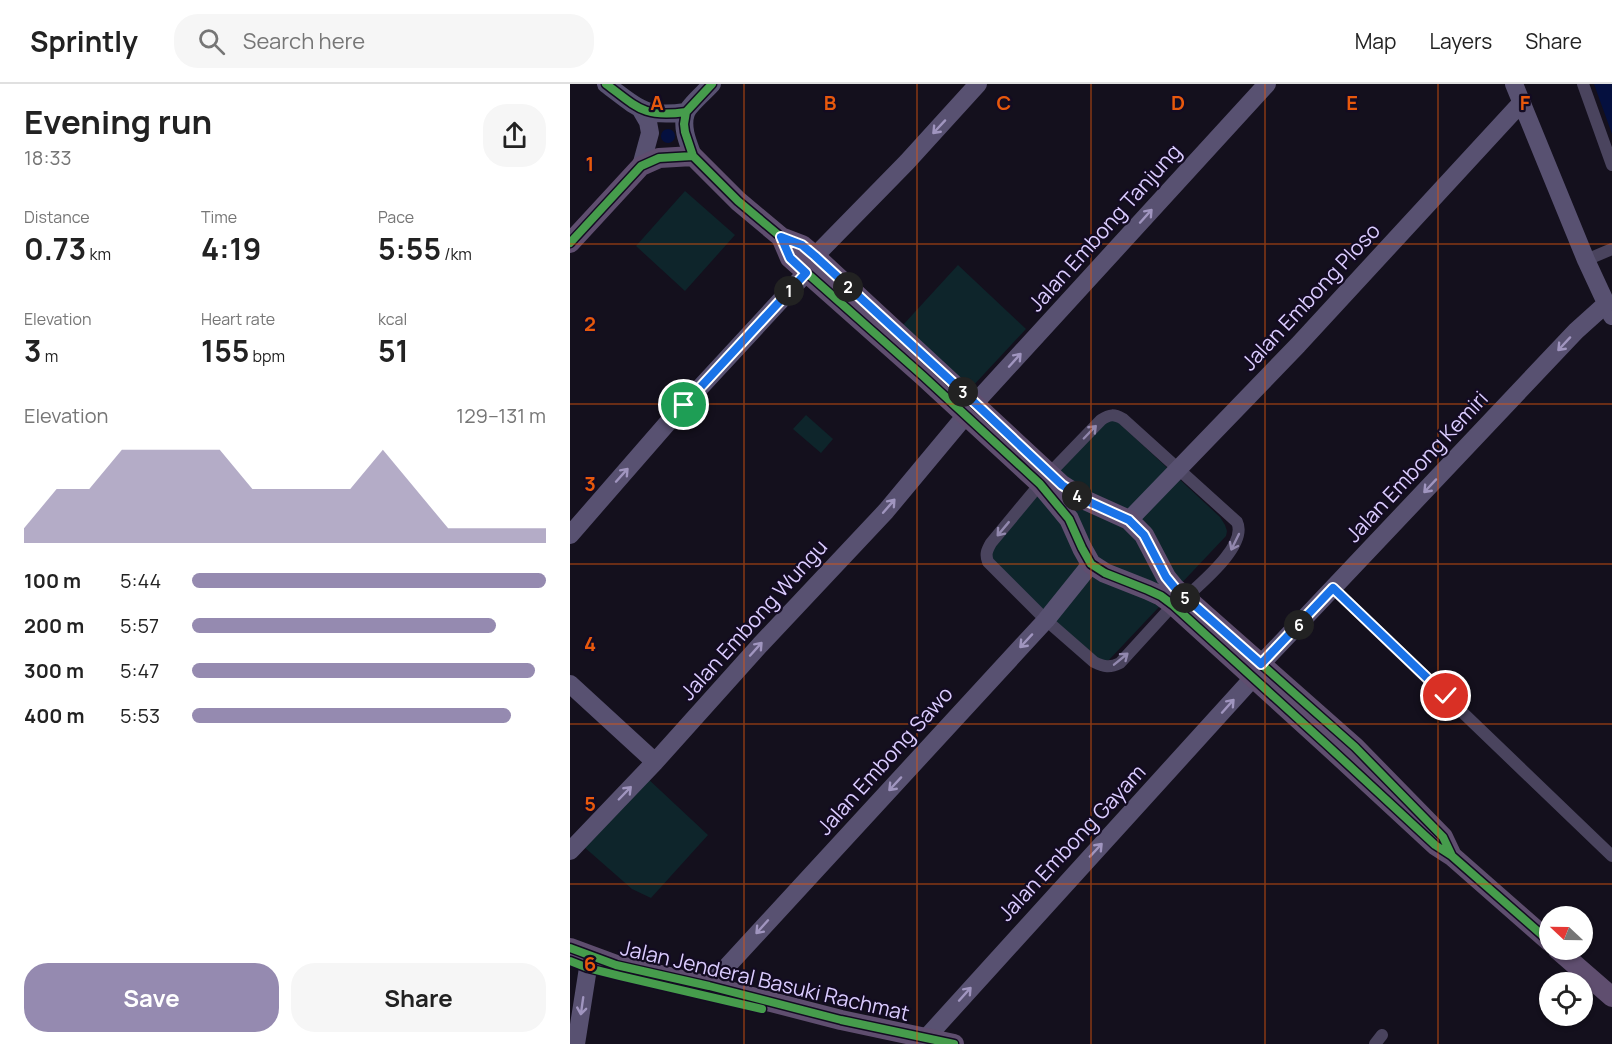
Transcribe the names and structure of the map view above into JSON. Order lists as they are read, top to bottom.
{
  "streets": {
    "main road": ["Jalan Jenderal Basuki Rachmat"],
    "street": [
      "Jalan Embong Tanjung",
      "Jalan Embong Ploso",
      "Jalan Embong Kemiri",
      "Jalan Embong Wungu",
      "Jalan Embong Sawo",
      "Jalan Embong Gayam"
    ]
  },
  "crossings": [
    ["Jalan Embong Tanjung", "Jalan Embong Wungu"],
    ["Jalan Embong Kemiri", "Jalan Embong Gayam"],
    ["Jalan Embong Sawo", "Jalan Jenderal Basuki Rachmat"],
    ["Jalan Embong Gayam", "Jalan Jenderal Basuki Rachmat"]
  ],
  "one_way": [
    "Jalan Embong Tanjung",
    "Jalan Embong Kemiri",
    "Jalan Embong Wungu",
    "Jalan Embong Sawo",
    "Jalan Embong Gayam"
  ],
  "north": "left",
  "page": {
    "header": "Sprintly",
    "search": "Search here",
    "nav": ["Map", "Layers", "Share"],
    "heading": ["Evening run", "18:33"],
    "stats": [
      ["Distance", "0.73 km"],
      ["Time", "4:19"],
      ["Pace", "5:55 /km"],
      ["Elevation", "3 m"],
      ["Heart rate", "155 bpm"],
      ["kcal", "51"]
    ],
    "pins": [
      "2",
      "1",
      "3",
      "4",
      "5",
      "6"
    ],
    "chart": ["Elevation", "129–131 m"],
    "list": [
      {
        "name": "100 m",
        "note": "5:44"
      },
      {
        "name": "200 m",
        "note": "5:57"
      },
      {
        "name": "300 m",
        "note": "5:47"
      },
      {
        "name": "400 m",
        "note": "5:53"
      }
    ],
    "buttons": ["Save", "Share"]
  },
  "grid": {
    "columns": [
      "A",
      "B",
      "C",
      "D",
      "E",
      "F"
    ],
    "rows": [
      "1",
      "2",
      "3",
      "4",
      "5",
      "6"
    ]
  }
}
